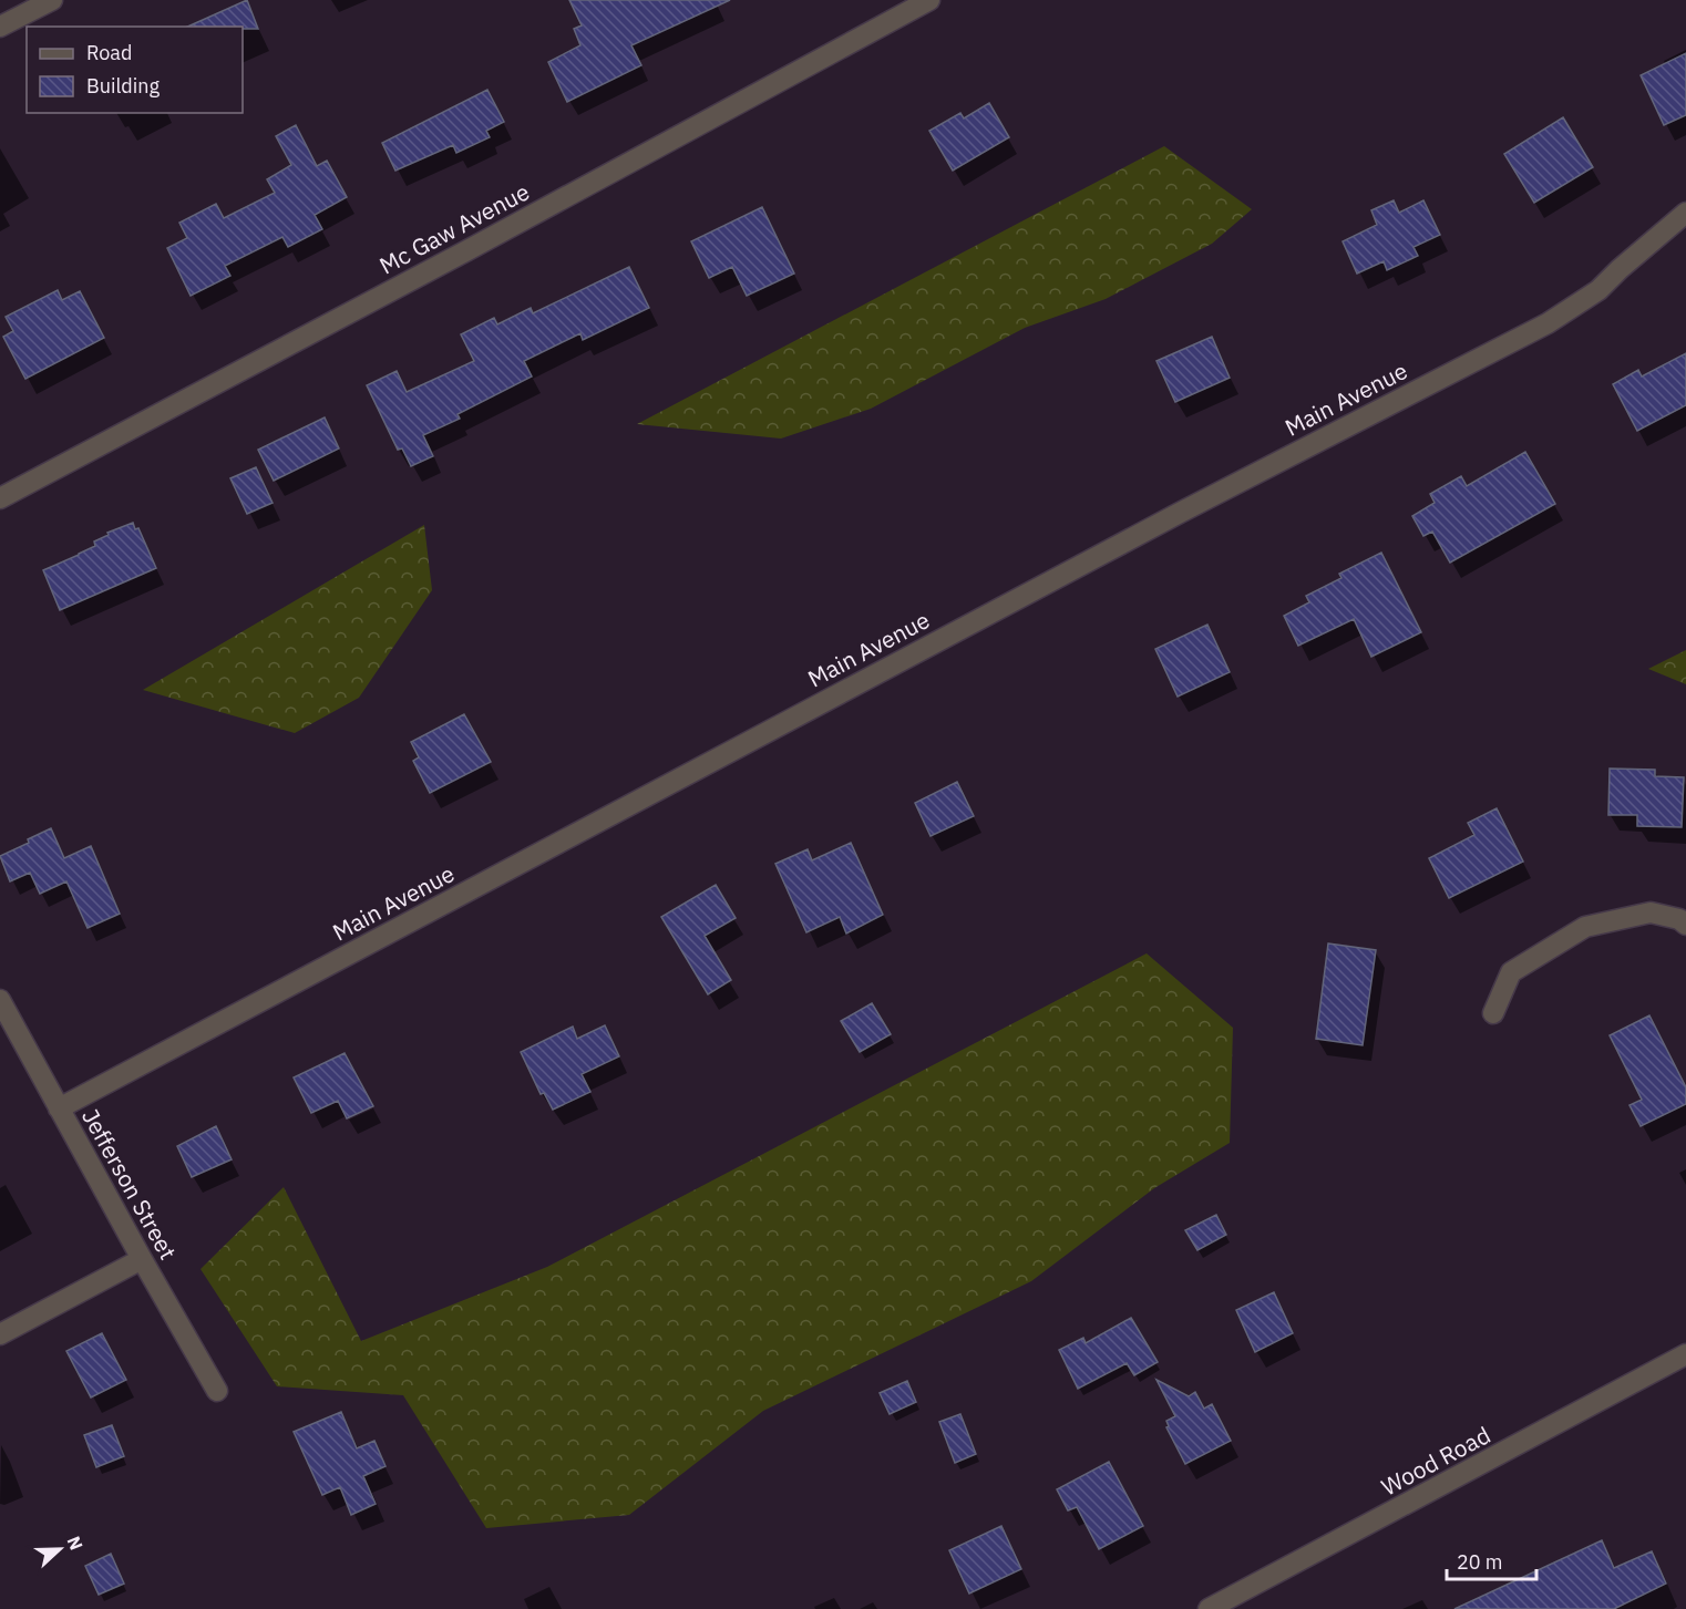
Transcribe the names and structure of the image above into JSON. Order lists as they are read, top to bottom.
{
  "streets": {
    "street": [
      "Mc Gaw Avenue",
      "Main Avenue",
      "Jefferson Street",
      "Wood Road"
    ]
  },
  "crossings": [
    ["Main Avenue", "Jefferson Street"]
  ],
  "legend": ["Road", "Building"],
  "scale_bar": "20 m",
  "north": "right"
}
